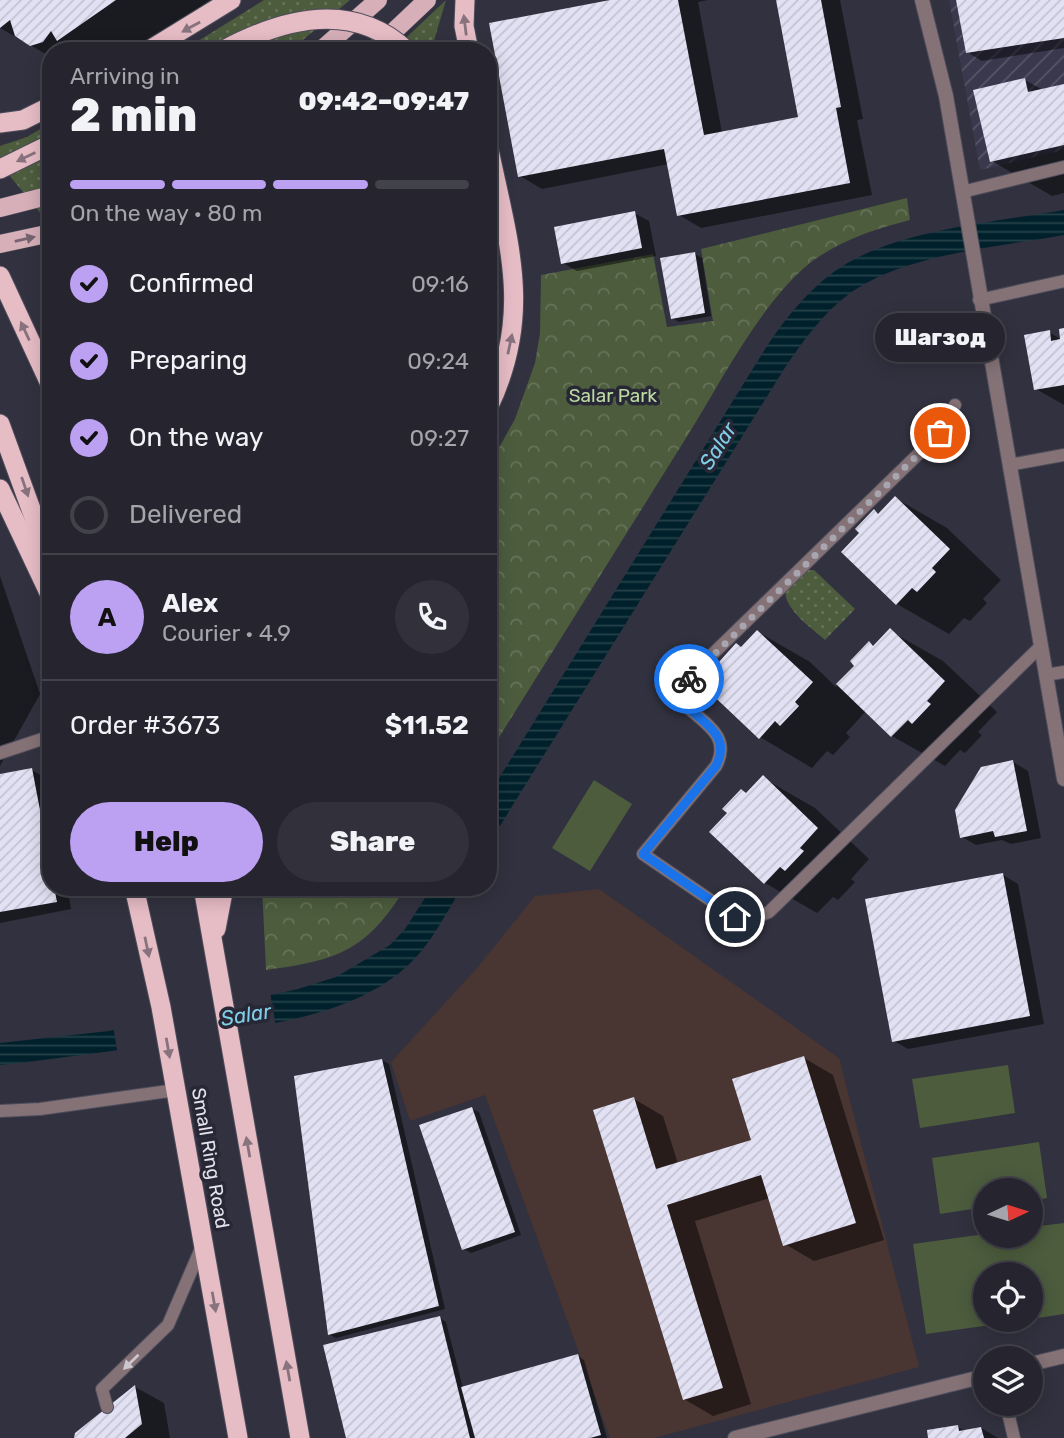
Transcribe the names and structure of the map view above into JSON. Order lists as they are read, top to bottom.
{
  "streets": {
    "highway": ["Small Ring Road"]
  },
  "water": ["Salar"],
  "parks": ["Salar Park"],
  "places": ["Шагзод"],
  "north": "right",
  "page": {
    "heading": ["2 min", "Arriving in", "09:42–09:47"],
    "panel": [
      "Alex",
      "Courier · 4.9",
      "Order #3673",
      "$11.52"
    ],
    "bar": "On the way · 80 m",
    "list": [
      ["Confirmed", "09:16"],
      ["Preparing", "09:24"],
      ["On the way", "09:27"],
      "Delivered"
    ],
    "bubble": "Шагзод",
    "round": "A",
    "buttons": ["Help", "Share"]
  }
}
